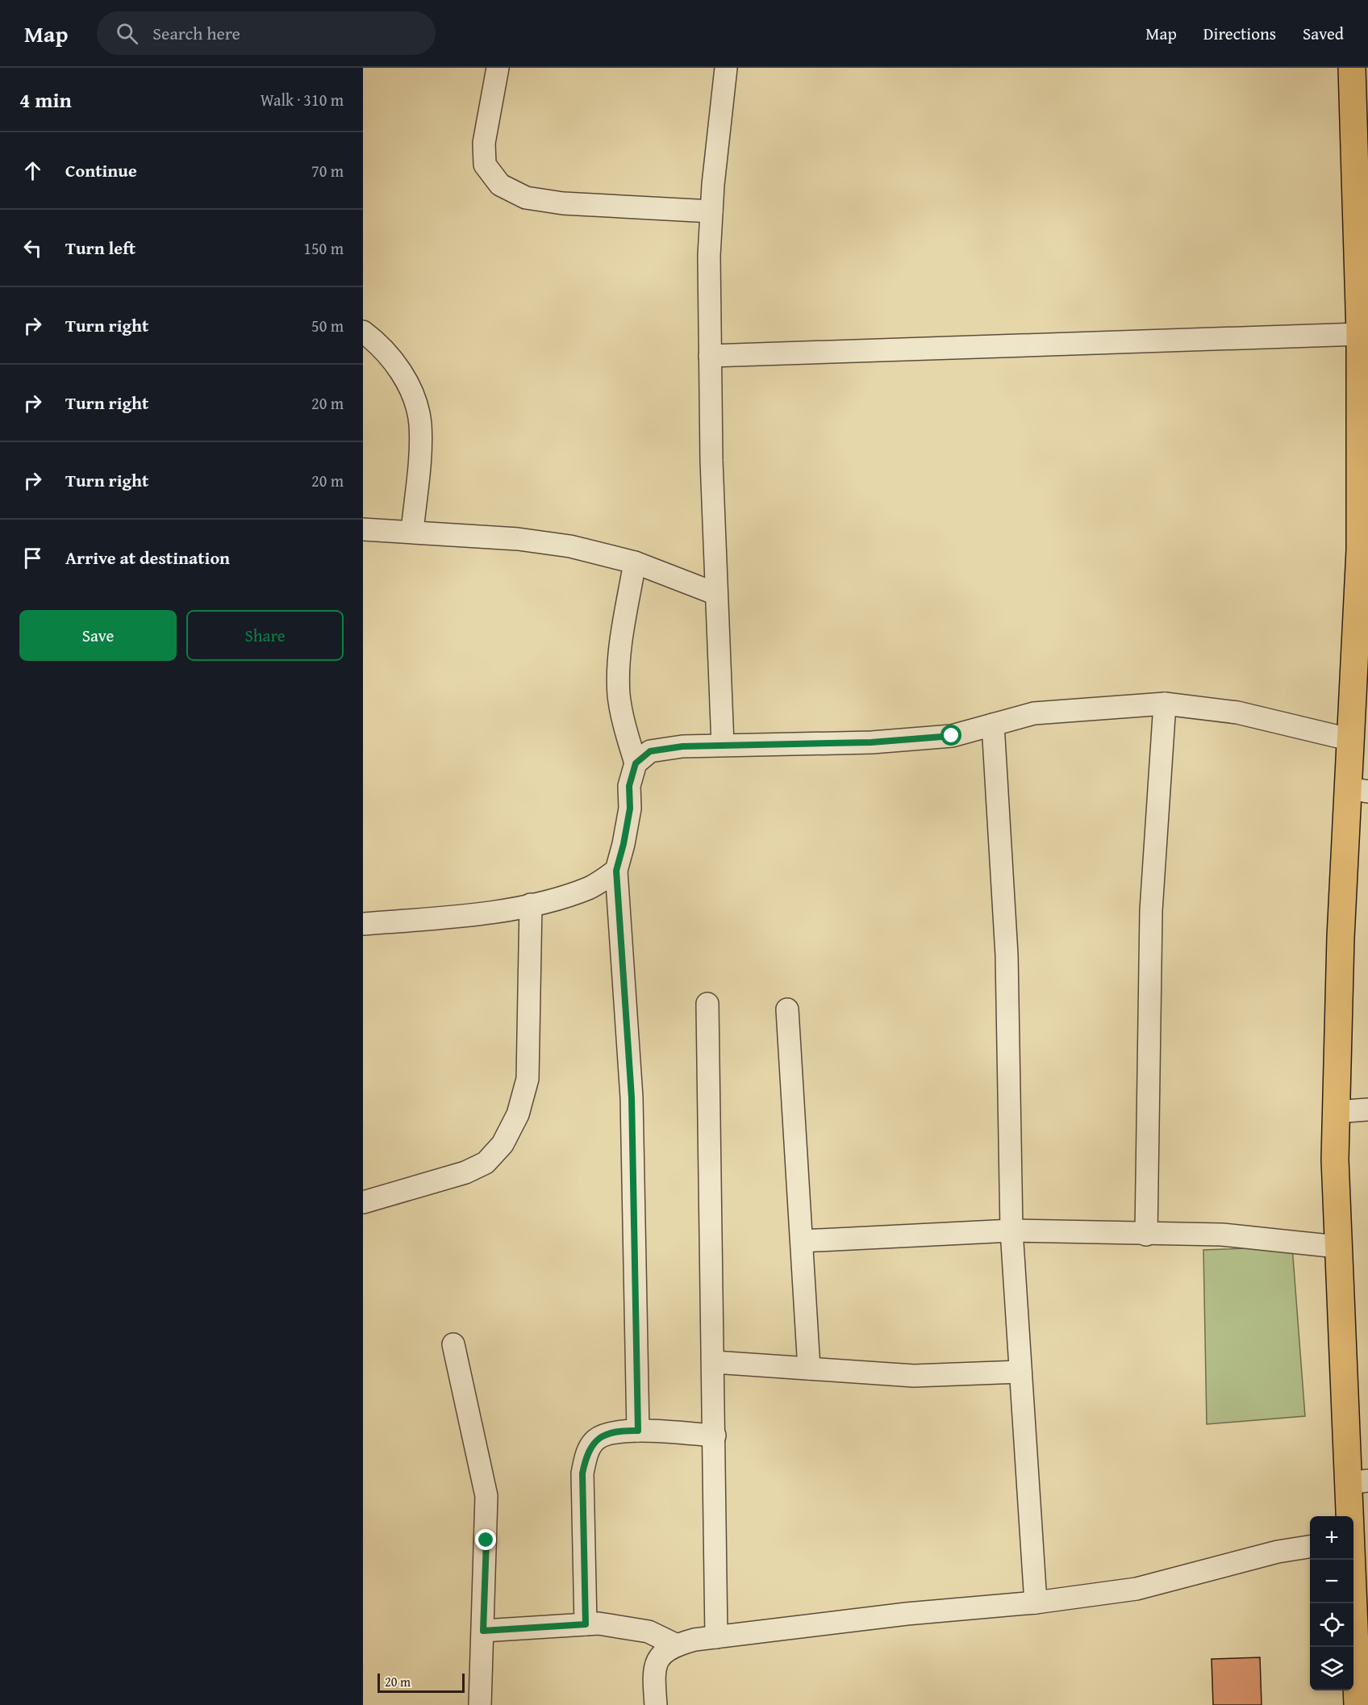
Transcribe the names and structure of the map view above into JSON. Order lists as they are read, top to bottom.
{
  "scale_bar": "20 m",
  "page": {
    "header": "Map",
    "search": "Search here",
    "nav": ["Map", "Directions", "Saved"],
    "heading": ["4 min", "Walk · 310 m"],
    "list": [
      ["Continue", "70 m"],
      ["Turn left", "150 m"],
      ["Turn right", "50 m"],
      ["Turn right", "20 m"],
      ["Turn right", "20 m"],
      "Arrive at destination"
    ],
    "buttons": ["Save", "Share"],
    "map_buttons": ["+", "−"],
    "scale": "20 m"
  }
}
